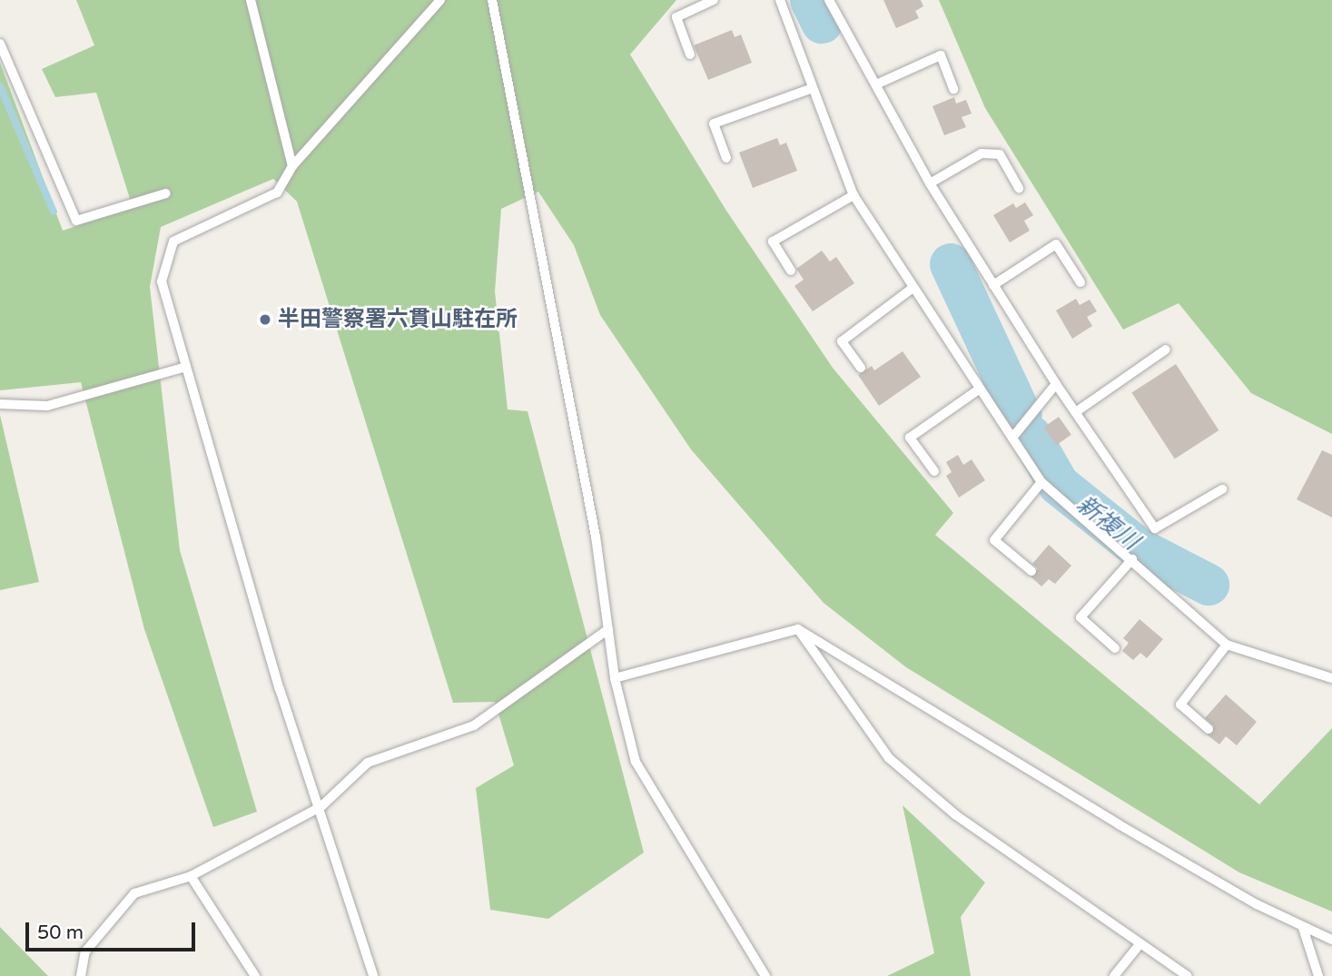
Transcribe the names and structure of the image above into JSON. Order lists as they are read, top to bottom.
{
  "water": ["新複川"],
  "places": ["半田警察署六貫山駐在所"],
  "scale_bar": "50 m"
}
